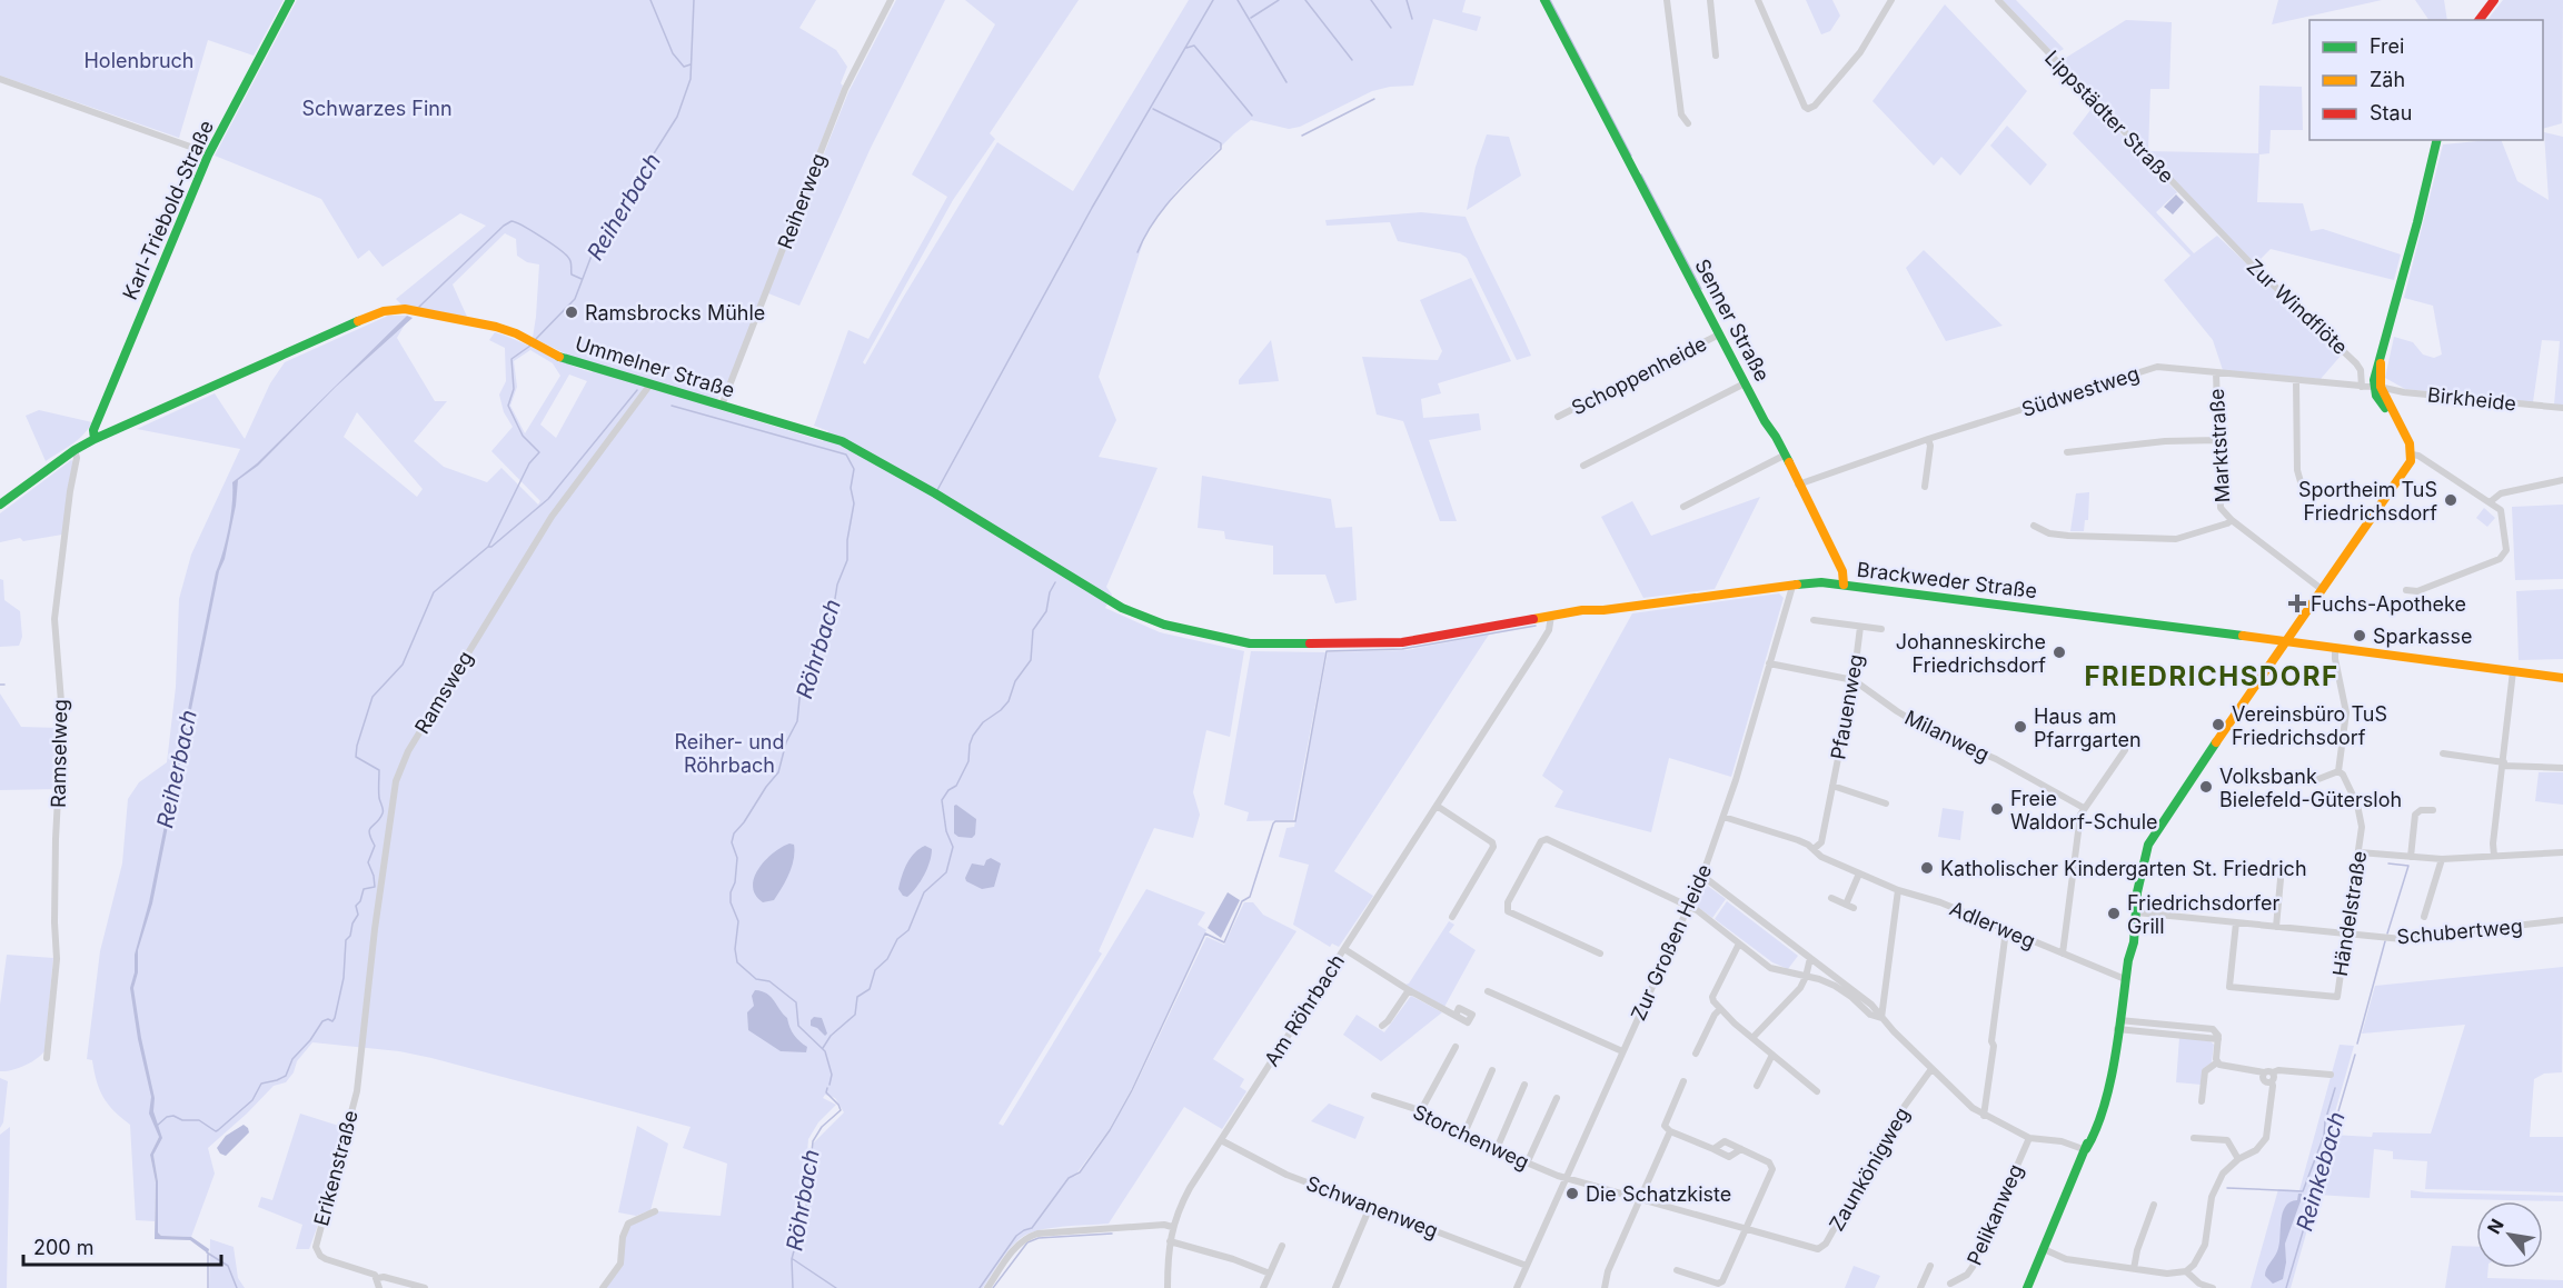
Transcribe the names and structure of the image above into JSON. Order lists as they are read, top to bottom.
{
  "streets": {
    "main road": [
      "Karl-Triebold-Straße",
      "Senner Straße",
      "Ummelner Straße",
      "Brackweder Straße"
    ],
    "street": [
      "Lippstädter Straße",
      "Reiherweg",
      "Zur Windflöte",
      "Schoppenheide",
      "Südwestweg",
      "Birkheide",
      "Marktstraße",
      "Ramsweg",
      "Pfauenweg",
      "Milanweg",
      "Ramselweg",
      "Händelstraße",
      "Adlerweg",
      "Schubertweg",
      "Zur Großen Heide",
      "Am Röhrbach",
      "Storchenweg",
      "Erikenstraße",
      "Zaunkönigweg",
      "Schwanenweg",
      "Pelikanweg"
    ]
  },
  "crossings": [
    ["Lippstädter Straße", "Zur Windflöte"],
    ["Reiherweg", "Ummelner Straße"],
    ["Karl-Triebold-Straße", "Ummelner Straße"],
    ["Zur Windflöte", "Südwestweg"],
    ["Senner Straße", "Schoppenheide"],
    ["Senner Straße", "Südwestweg"],
    ["Senner Straße", "Brackweder Straße"],
    ["Ummelner Straße", "Brackweder Straße"],
    ["Ummelner Straße", "Ramsweg"],
    ["Ummelner Straße", "Ramselweg"],
    ["Südwestweg", "Birkheide"],
    ["Südwestweg", "Marktstraße"],
    ["Brackweder Straße", "Zur Großen Heide"],
    ["Brackweder Straße", "Am Röhrbach"],
    ["Ramsweg", "Erikenstraße"],
    ["Pfauenweg", "Milanweg"],
    ["Pfauenweg", "Adlerweg"],
    ["Milanweg", "Zur Großen Heide"],
    ["Händelstraße", "Schubertweg"],
    ["Adlerweg", "Zur Großen Heide"],
    ["Zur Großen Heide", "Storchenweg"],
    ["Zur Großen Heide", "Zaunkönigweg"],
    ["Zur Großen Heide", "Schwanenweg"],
    ["Am Röhrbach", "Schwanenweg"],
    ["Storchenweg", "Zaunkönigweg"]
  ],
  "districts": ["FRIEDRICHSDORF"],
  "water": ["Reiherbach", "Röhrbach", "Reinkebach"],
  "parks": ["Holenbruch", "Schwarzes Finn", "Reiher- und Röhrbach"],
  "places": {
    "other": [
      "Ramsbrocks Mühle",
      "Sportheim TuS Friedrichsdorf",
      "Sparkasse",
      "Johanneskirche Friedrichsdorf",
      "Vereinsbüro TuS Friedrichsdorf",
      "Haus am Pfarrgarten",
      "Volksbank Bielefeld-Gütersloh",
      "Freie Waldorf-Schule",
      "Katholischer Kindergarten St. Friedrich",
      "Friedrichsdorfer Grill",
      "Die Schatzkiste"
    ],
    "health": ["Fuchs-Apotheke"]
  },
  "legend": ["Frei", "Zäh", "Stau"],
  "scale_bar": "200 m",
  "north": "top left"
}
